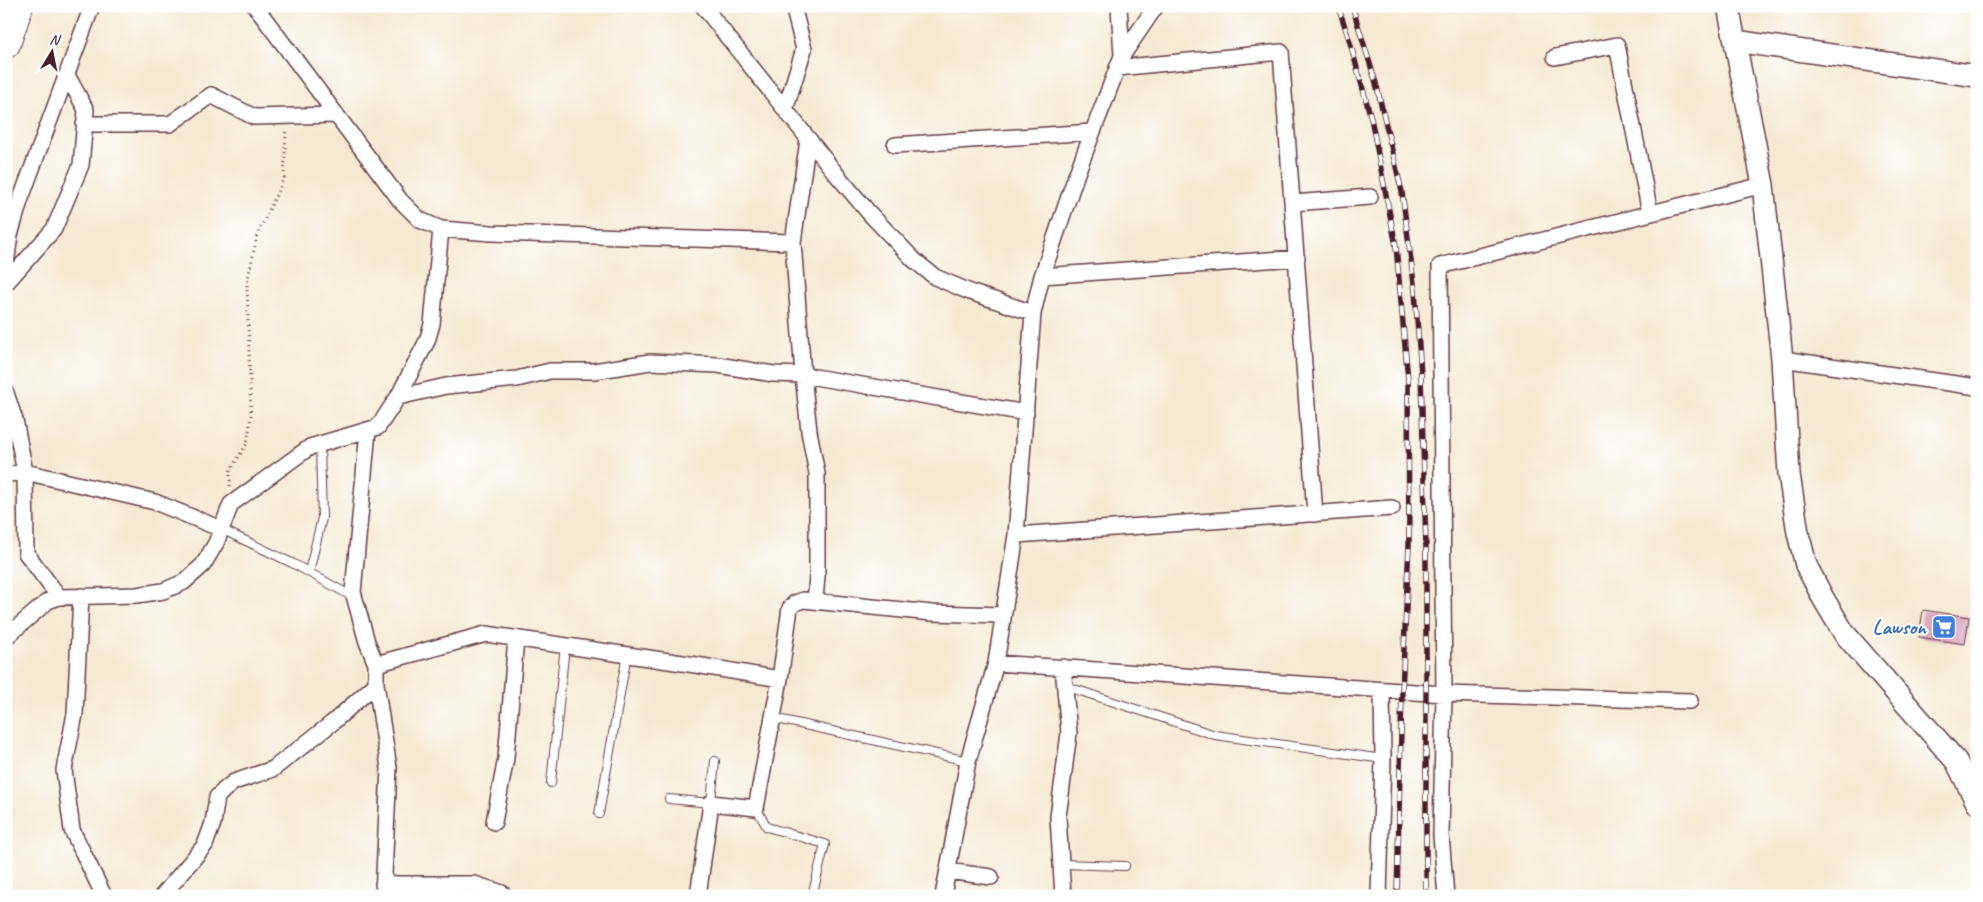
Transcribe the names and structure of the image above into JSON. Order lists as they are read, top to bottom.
{
  "places": {
    "supermarket": ["Lawson"]
  },
  "north": "top"
}
